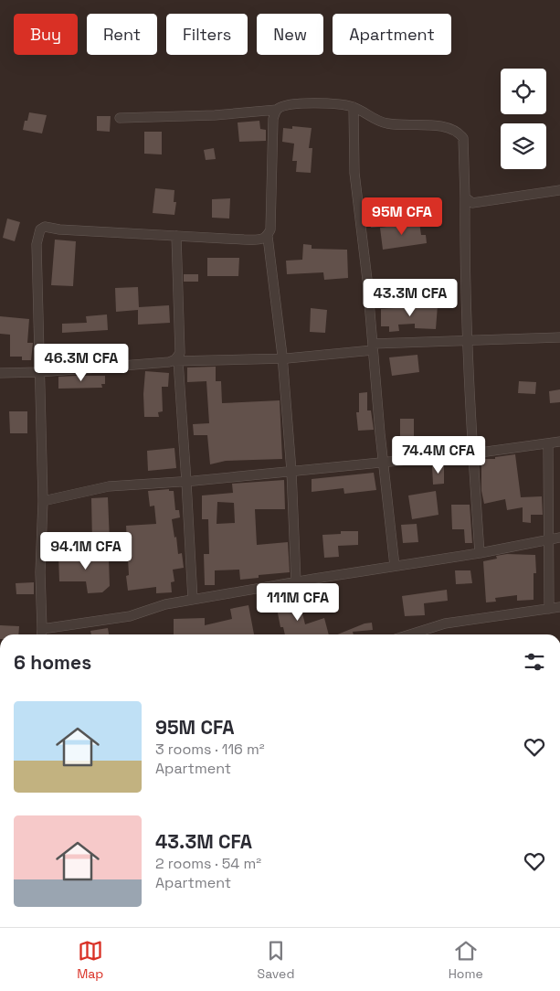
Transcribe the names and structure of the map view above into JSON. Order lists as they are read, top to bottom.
{
  "page": {
    "chip": [
      "Buy",
      "Rent",
      "Filters",
      "New",
      "Apartment"
    ],
    "price": [
      "95M CFA",
      "43.3M CFA",
      "46.3M CFA",
      "74.4M CFA",
      "94.1M CFA",
      "111M CFA"
    ],
    "heading": "6 homes",
    "list": [
      {
        "name": "95M CFA",
        "note": "3 rooms · 116 m² · Apartment"
      },
      {
        "name": "43.3M CFA",
        "note": "2 rooms · 54 m² · Apartment"
      }
    ],
    "tabs": ["Map", "Saved", "Home"]
  }
}
